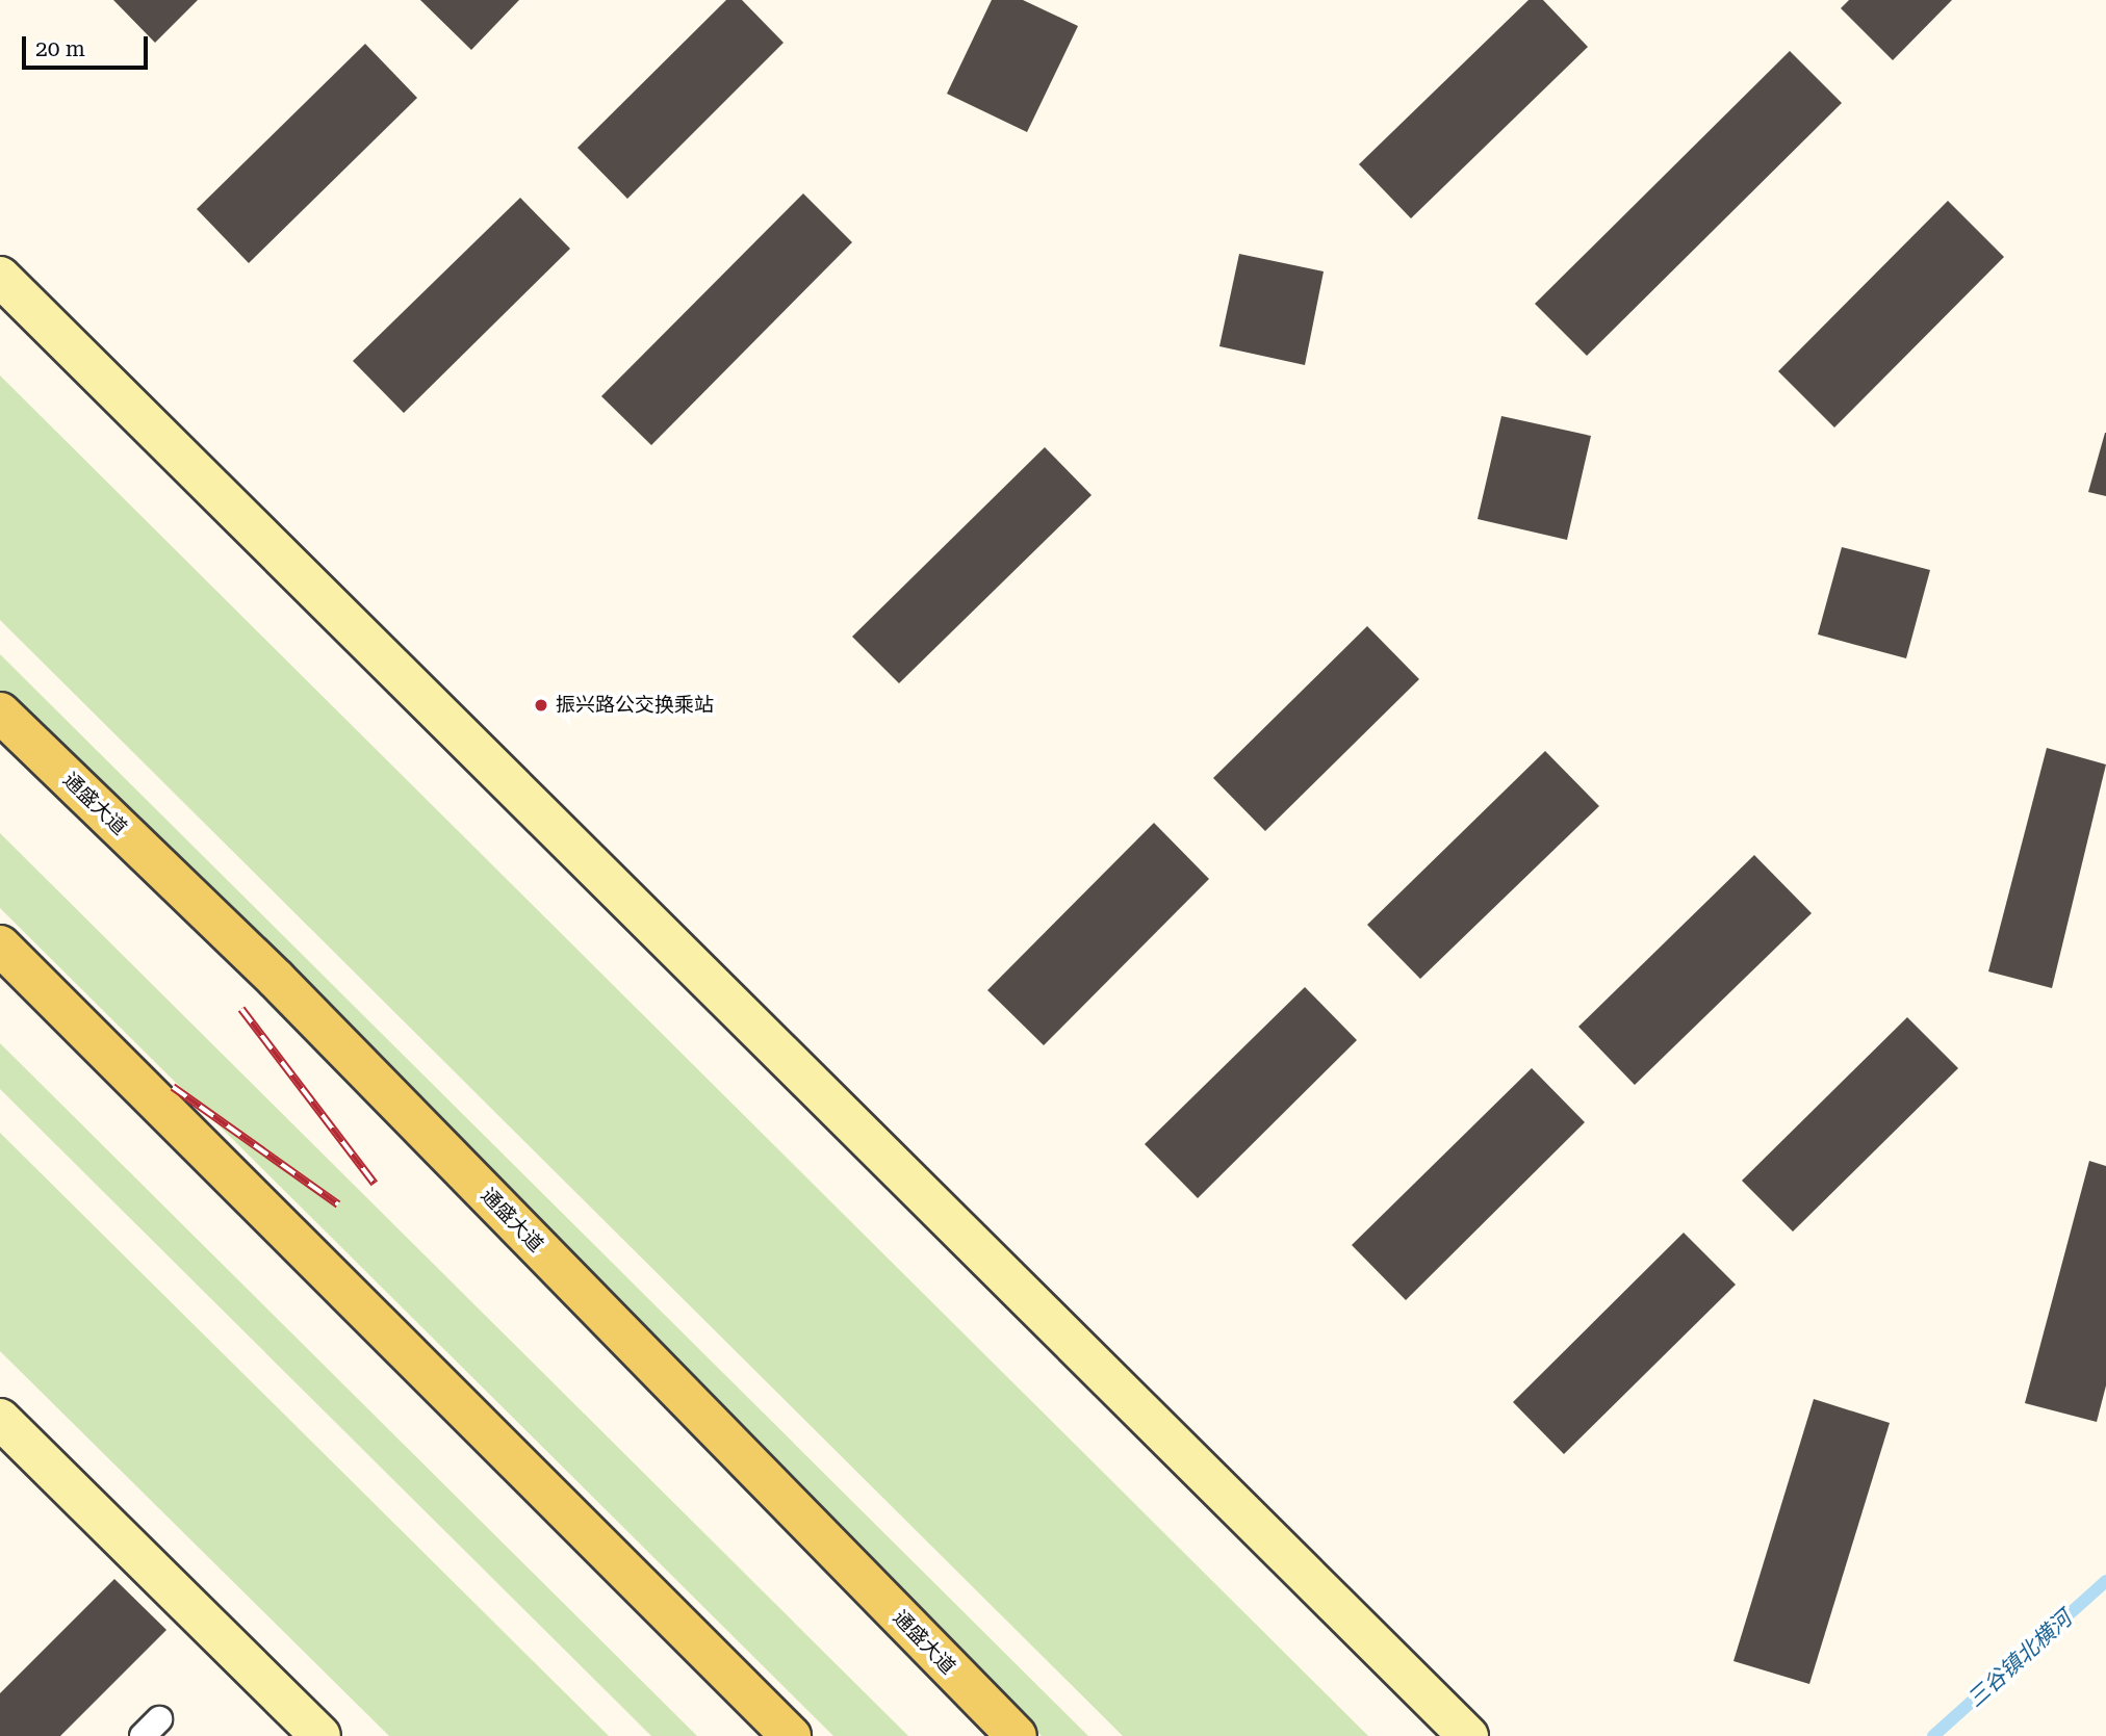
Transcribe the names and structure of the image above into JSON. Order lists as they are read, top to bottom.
{
  "streets": {
    "main road": ["通盛大道"]
  },
  "water": ["三谷镇北横河"],
  "places": ["振兴路公交换乘站"],
  "scale_bar": "20 m"
}
